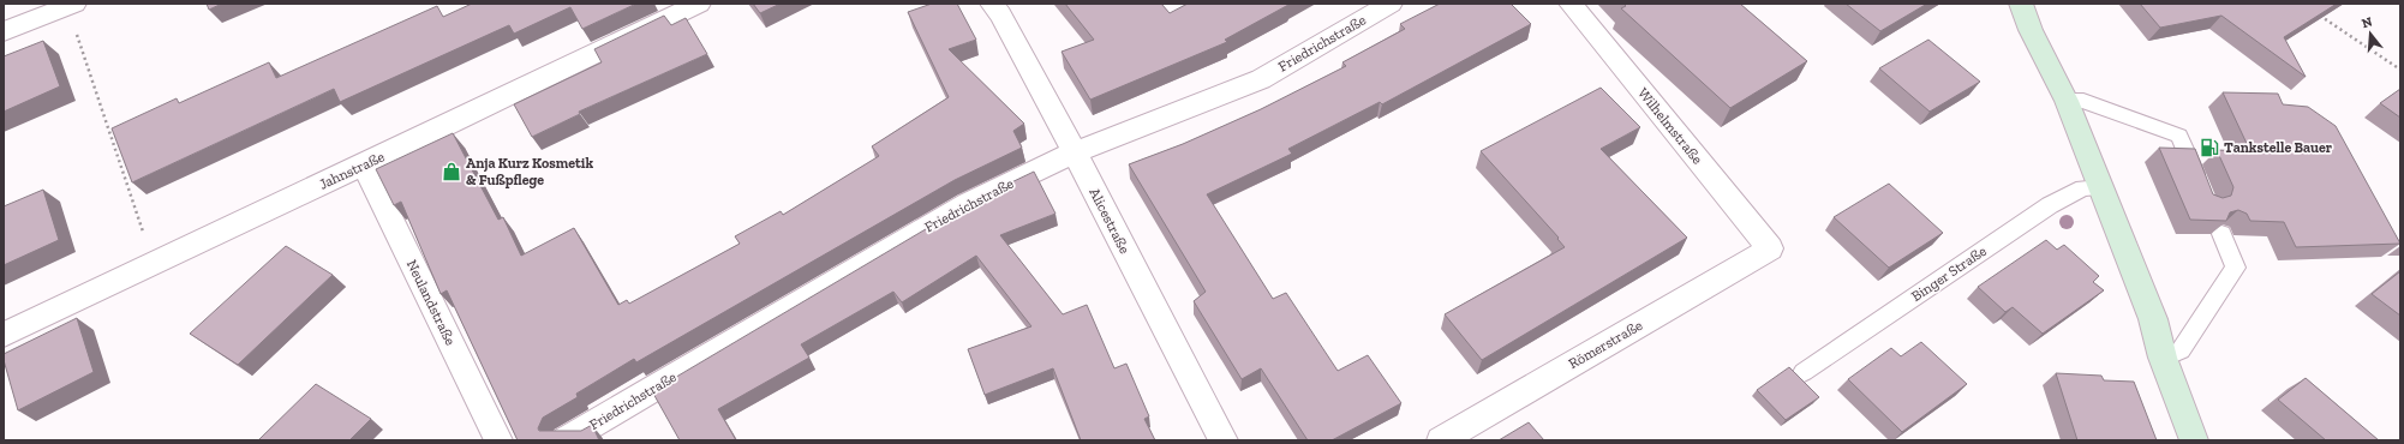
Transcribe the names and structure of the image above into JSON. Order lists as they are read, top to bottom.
{
  "streets": {
    "street": [
      "Friedrichstraße",
      "Wilhelmstraße",
      "Jahnstraße",
      "Alicestraße",
      "Neulandstraße",
      "Römerstraße"
    ],
    "lane": ["Binger Straße"]
  },
  "crossings": [
    ["Friedrichstraße", "Alicestraße"],
    ["Wilhelmstraße", "Römerstraße"],
    ["Jahnstraße", "Neulandstraße"]
  ],
  "places": {
    "fuel station": ["Tankstelle Bauer"],
    "shop": ["Anja Kurz Kosmetik & Fußpflege"]
  },
  "north": "top"
}
